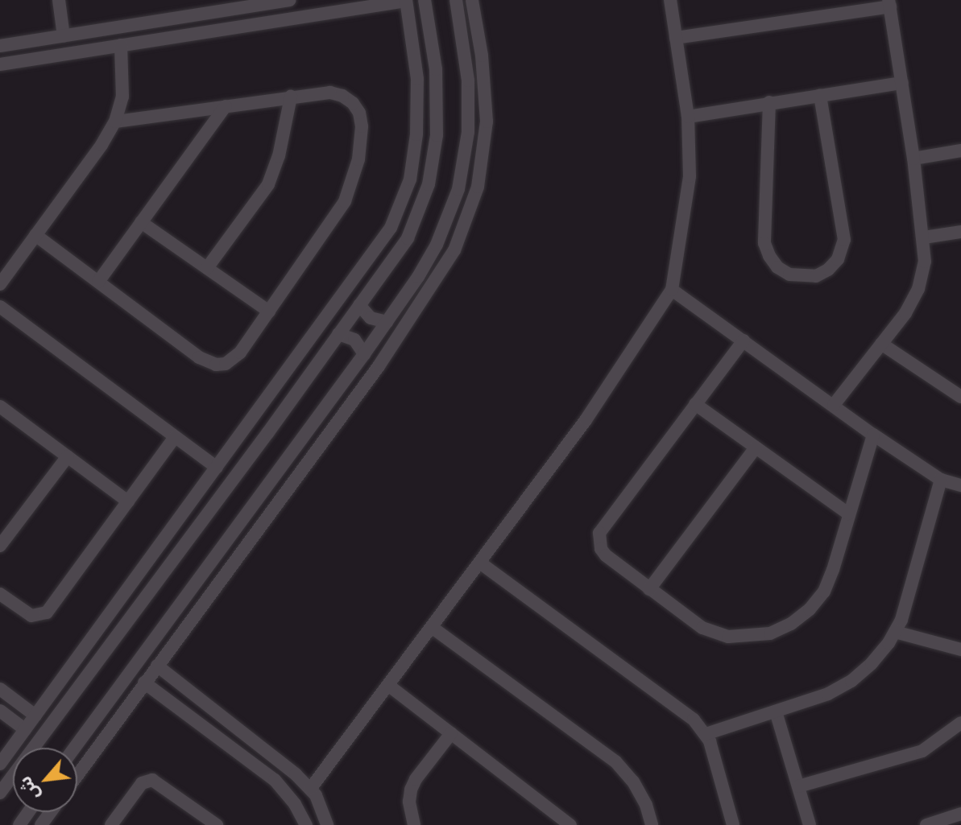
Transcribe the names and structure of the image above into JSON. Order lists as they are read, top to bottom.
{
  "north": "bottom left"
}
